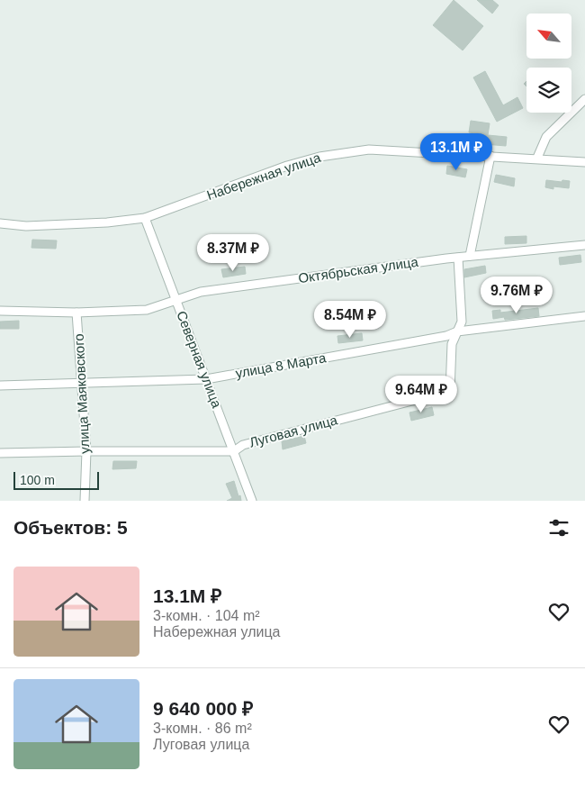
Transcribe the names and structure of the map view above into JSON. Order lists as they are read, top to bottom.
{
  "streets": {
    "street": [
      "Набережная улица",
      "Октябрьская улица",
      "Северная улица",
      "улица 8 Марта",
      "улица Маяковского",
      "Луговая улица"
    ]
  },
  "crossings": [
    ["Набережная улица", "Северная улица"],
    ["Октябрьская улица", "Северная улица"],
    ["Октябрьская улица", "улица Маяковского"],
    ["Октябрьская улица", "Луговая улица"],
    ["Северная улица", "улица 8 Марта"],
    ["Северная улица", "Луговая улица"],
    ["улица 8 Марта", "улица Маяковского"],
    ["улица 8 Марта", "Луговая улица"],
    ["улица Маяковского", "Луговая улица"]
  ],
  "scale_bar": "100 m",
  "north": "top left",
  "page": {
    "price": [
      "13.1M ₽",
      "8.37M ₽",
      "9.76M ₽",
      "8.54M ₽",
      "9.64M ₽"
    ],
    "scale": "100 m",
    "heading": "Объектов: 5",
    "list": [
      {
        "name": "13.1M ₽",
        "note": "3-комн. · 104 m² · Набережная улица"
      },
      {
        "name": "9 640 000 ₽",
        "note": "3-комн. · 86 m² · Луговая улица"
      }
    ]
  }
}
